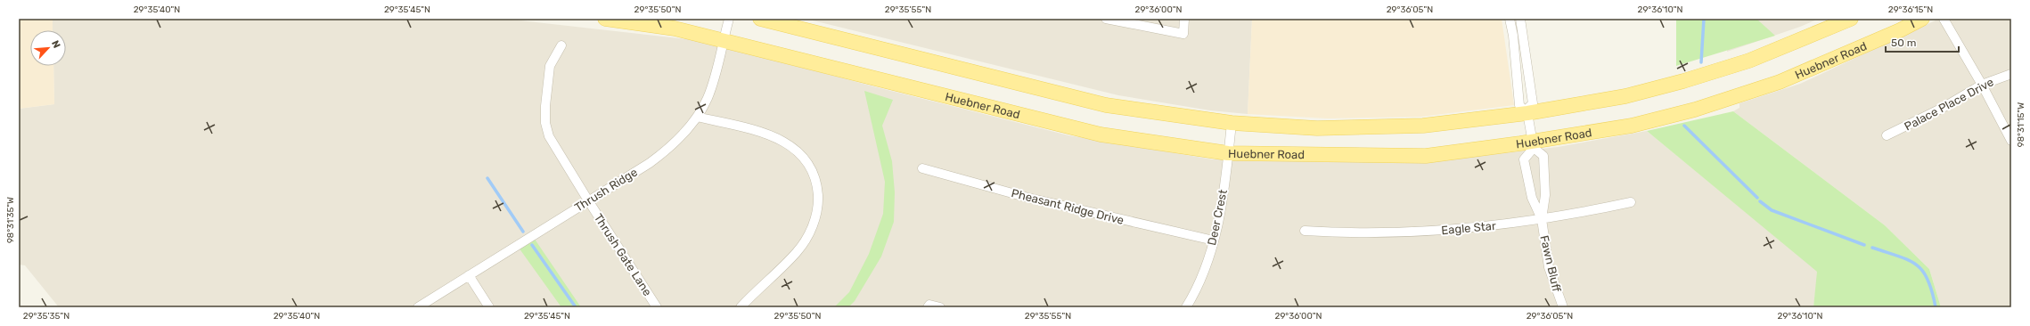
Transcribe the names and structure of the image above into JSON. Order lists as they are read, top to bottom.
{
  "streets": {
    "main road": ["Huebner Road"],
    "street": [
      "Palace Place Drive",
      "Thrush Ridge",
      "Pheasant Ridge Drive",
      "Deer Crest",
      "Eagle Star",
      "Thrush Gate Lane",
      "Fawn Bluff"
    ]
  },
  "crossings": [
    ["Huebner Road", "Thrush Ridge"],
    ["Huebner Road", "Deer Crest"],
    ["Huebner Road", "Fawn Bluff"],
    ["Thrush Ridge", "Thrush Gate Lane"],
    ["Pheasant Ridge Drive", "Deer Crest"],
    ["Eagle Star", "Fawn Bluff"]
  ],
  "scale_bar": "50 m",
  "north": "top right",
  "coordinates": [
    "29°35'40\"N",
    "29°35'45\"N",
    "29°35'50\"N",
    "29°35'55\"N",
    "29°36'00\"N",
    "29°36'05\"N",
    "29°36'10\"N",
    "29°36'15\"N",
    "98°31'15\"W",
    "98°31'35\"W",
    "29°35'35\"N"
  ]
}
